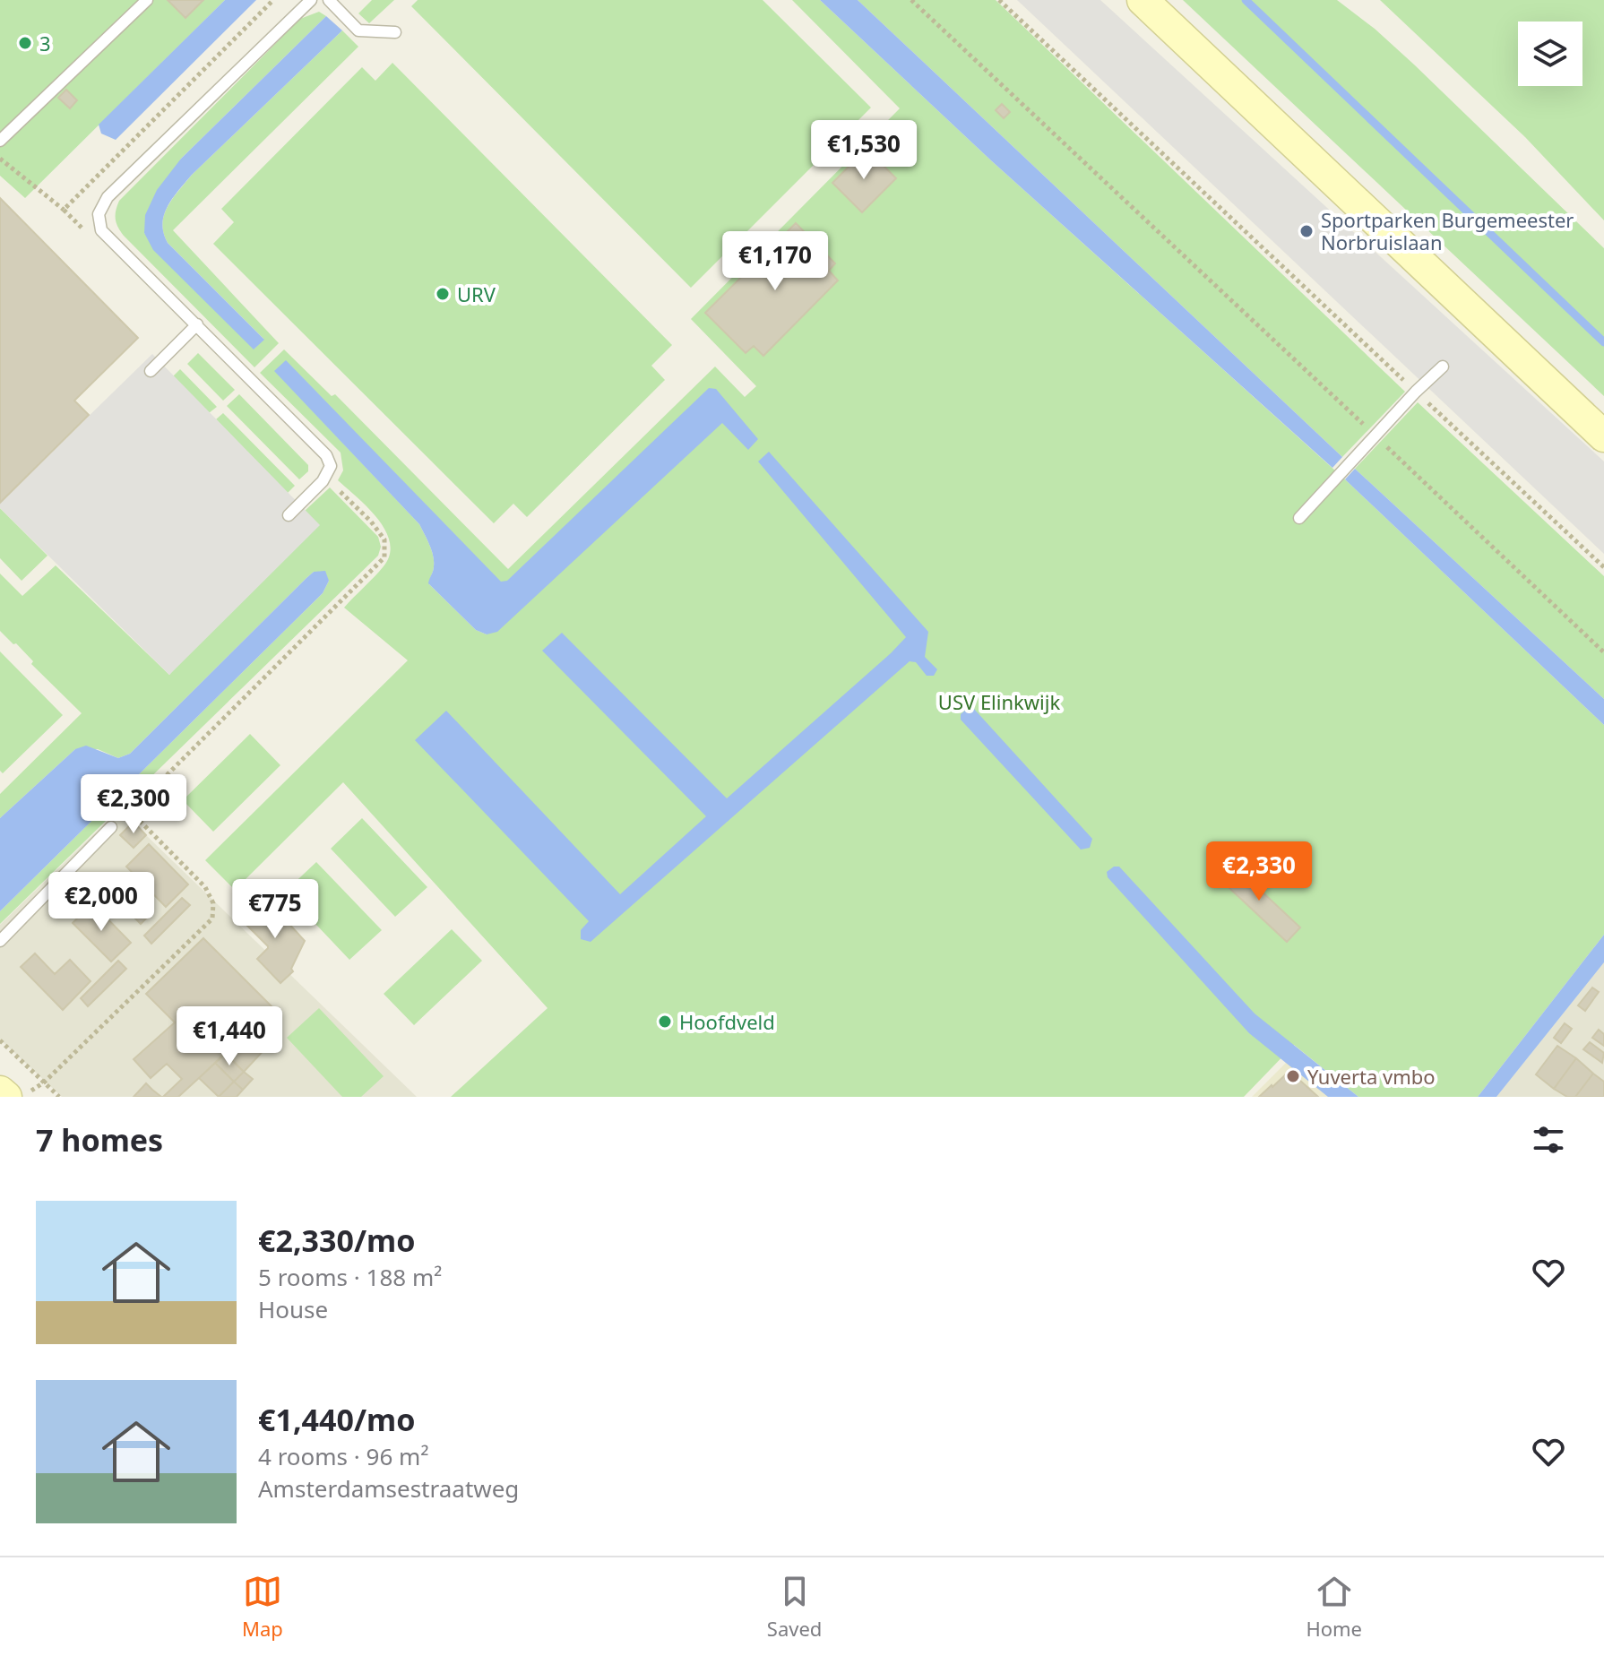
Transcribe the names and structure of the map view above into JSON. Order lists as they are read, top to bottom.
{
  "parks": ["USV Elinkwijk"],
  "places": [
    "3",
    "Sportparken Burgemeester Norbruislaan",
    "URV",
    "Hoofdveld",
    "Yuverta vmbo"
  ],
  "page": {
    "price": [
      "€1,530",
      "€1,170",
      "€2,300",
      "€2,330",
      "€2,000",
      "€775",
      "€1,440"
    ],
    "heading": "7 homes",
    "list": [
      {
        "name": "€2,330/mo",
        "note": "5 rooms · 188 m² · House"
      },
      {
        "name": "€1,440/mo",
        "note": "4 rooms · 96 m² · Amsterdamsestraatweg"
      }
    ],
    "tabs": ["Map", "Saved", "Home"]
  }
}
